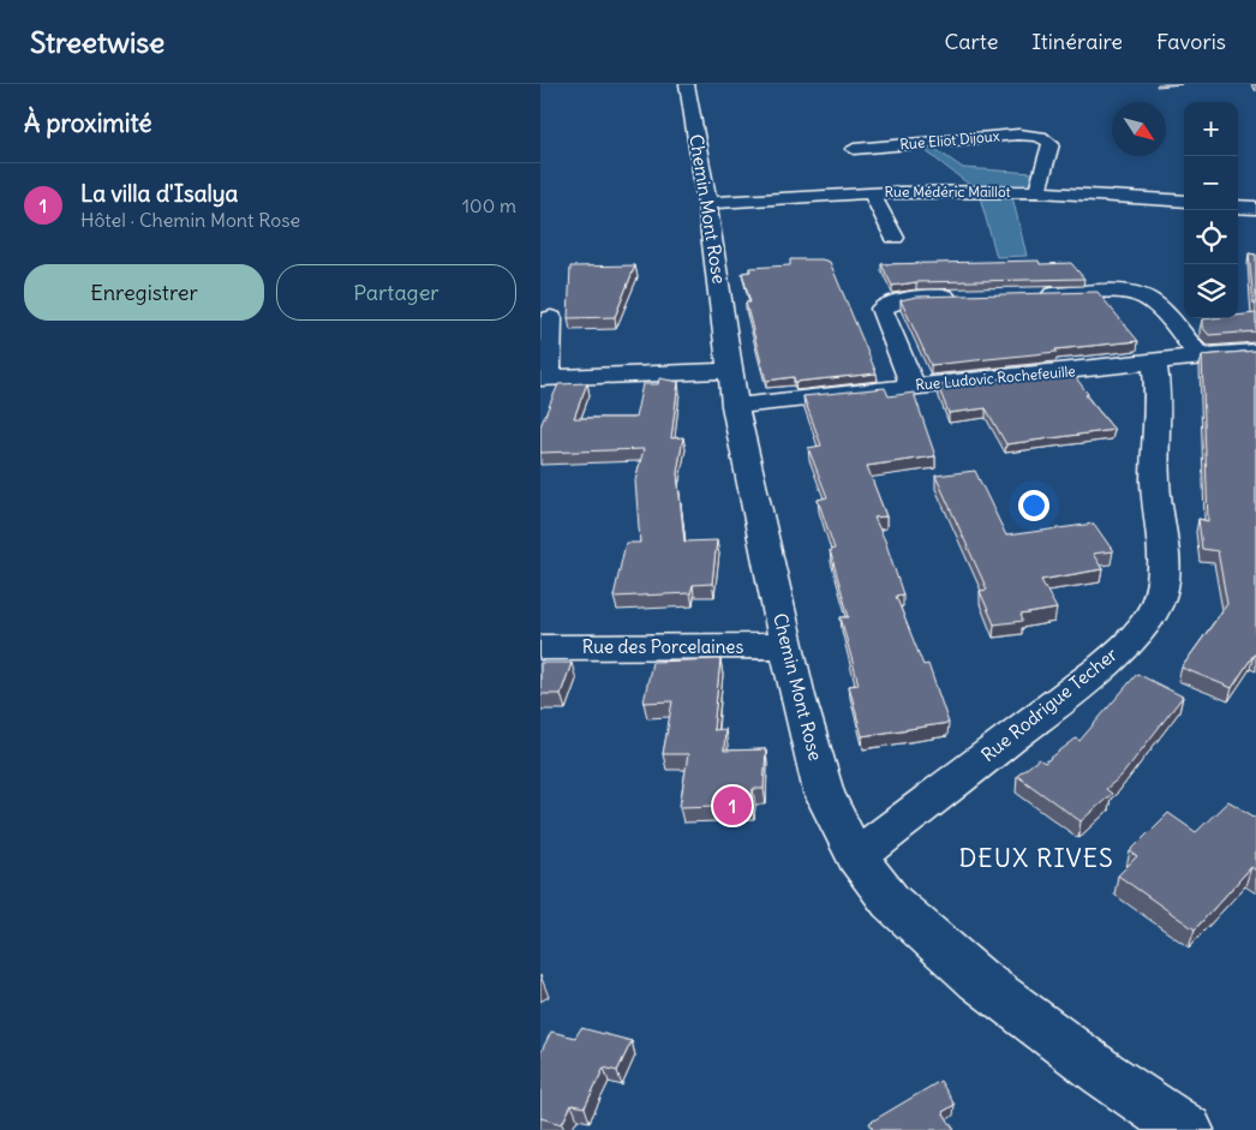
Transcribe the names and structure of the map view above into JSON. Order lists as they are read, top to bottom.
{
  "streets": {
    "street": [
      "Rue Eliot Dijoux",
      "Rue Médéric Maillot",
      "Chemin Mont Rose",
      "Rue Ludovic Rochefeuille",
      "Rue des Porcelaines",
      "Rue Rodrigue Techer"
    ]
  },
  "crossings": [
    ["Rue Eliot Dijoux", "Rue Médéric Maillot"],
    ["Rue Médéric Maillot", "Chemin Mont Rose"],
    ["Chemin Mont Rose", "Rue Ludovic Rochefeuille"],
    ["Chemin Mont Rose", "Rue des Porcelaines"],
    ["Chemin Mont Rose", "Rue Rodrigue Techer"],
    ["Rue Ludovic Rochefeuille", "Rue Rodrigue Techer"]
  ],
  "districts": ["DEUX RIVES"],
  "north": "bottom right",
  "page": {
    "header": "Streetwise",
    "nav": ["Carte", "Itinéraire", "Favoris"],
    "heading": "À proximité",
    "map_buttons": ["+", "−"],
    "list": [
      {
        "mark": "1",
        "name": "La villa d'Isalya",
        "note": "Hôtel · Chemin Mont Rose",
        "value": "100 m"
      }
    ],
    "buttons": ["Enregistrer", "Partager"],
    "pins": "1"
  }
}
